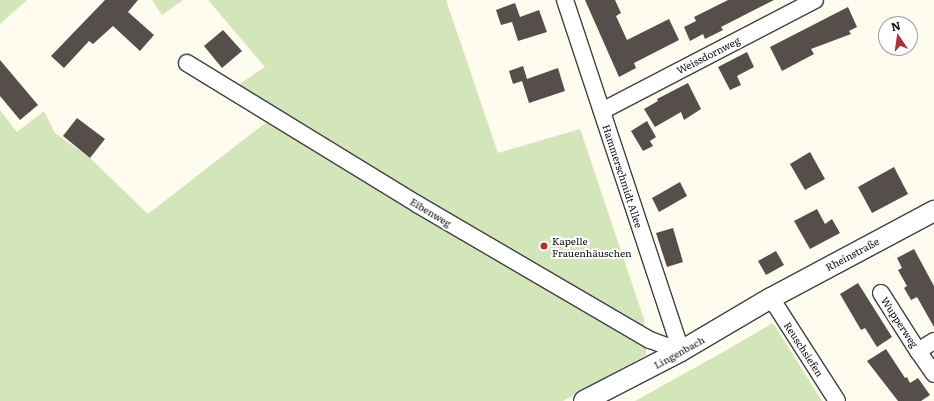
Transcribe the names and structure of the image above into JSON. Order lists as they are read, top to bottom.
{
  "streets": {
    "street": [
      "Weissdornweg",
      "Hammerschmidt Allee",
      "Eibenweg",
      "Rheinstraße",
      "Wupperweg",
      "Reuschsiefen",
      "Lingenbach"
    ]
  },
  "crossings": [
    ["Weissdornweg", "Hammerschmidt Allee"],
    ["Hammerschmidt Allee", "Eibenweg"],
    ["Hammerschmidt Allee", "Lingenbach"],
    ["Eibenweg", "Lingenbach"],
    ["Rheinstraße", "Reuschsiefen"],
    ["Rheinstraße", "Lingenbach"],
    ["Reuschsiefen", "Lingenbach"]
  ],
  "places": ["Kapelle Frauenhäuschen"],
  "north": "top"
}
